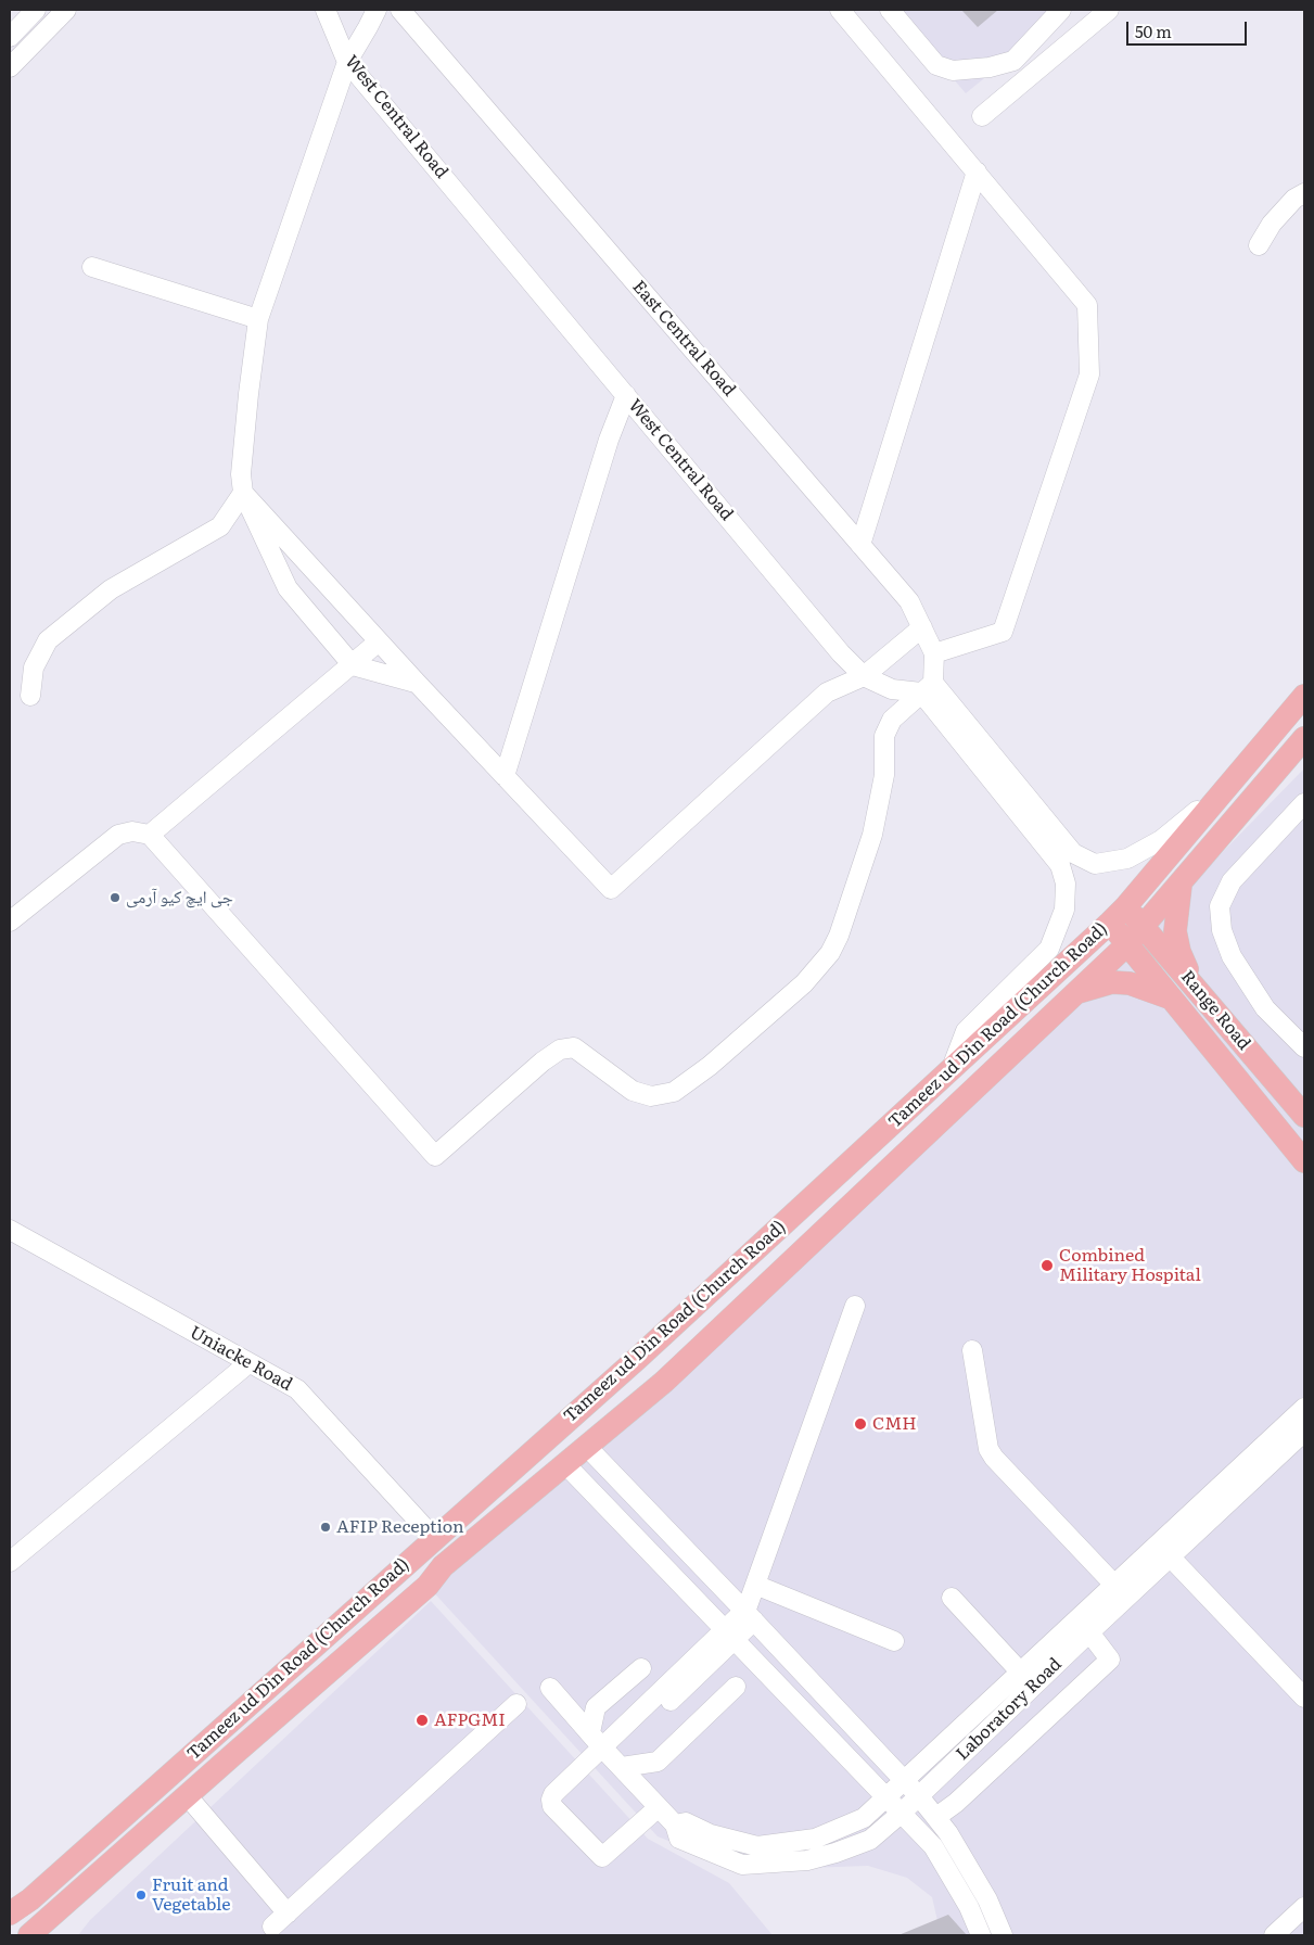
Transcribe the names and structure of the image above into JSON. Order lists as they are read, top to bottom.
{
  "streets": {
    "main road": ["Range Road", "Tameez ud Din Road (Church Road)"],
    "street": [
      "West Central Road",
      "East Central Road",
      "Uniacke Road",
      "Laboratory Road"
    ]
  },
  "crossings": [
    ["Range Road", "Tameez ud Din Road (Church Road)"],
    ["Tameez ud Din Road (Church Road)", "Uniacke Road"]
  ],
  "places": [
    "جی ایچ کیو آرمی",
    "Combined Military Hospital",
    "CMH",
    "AFIP Reception",
    "AFPGMI",
    "Fruit and Vegetable"
  ],
  "scale_bar": "50 m"
}
